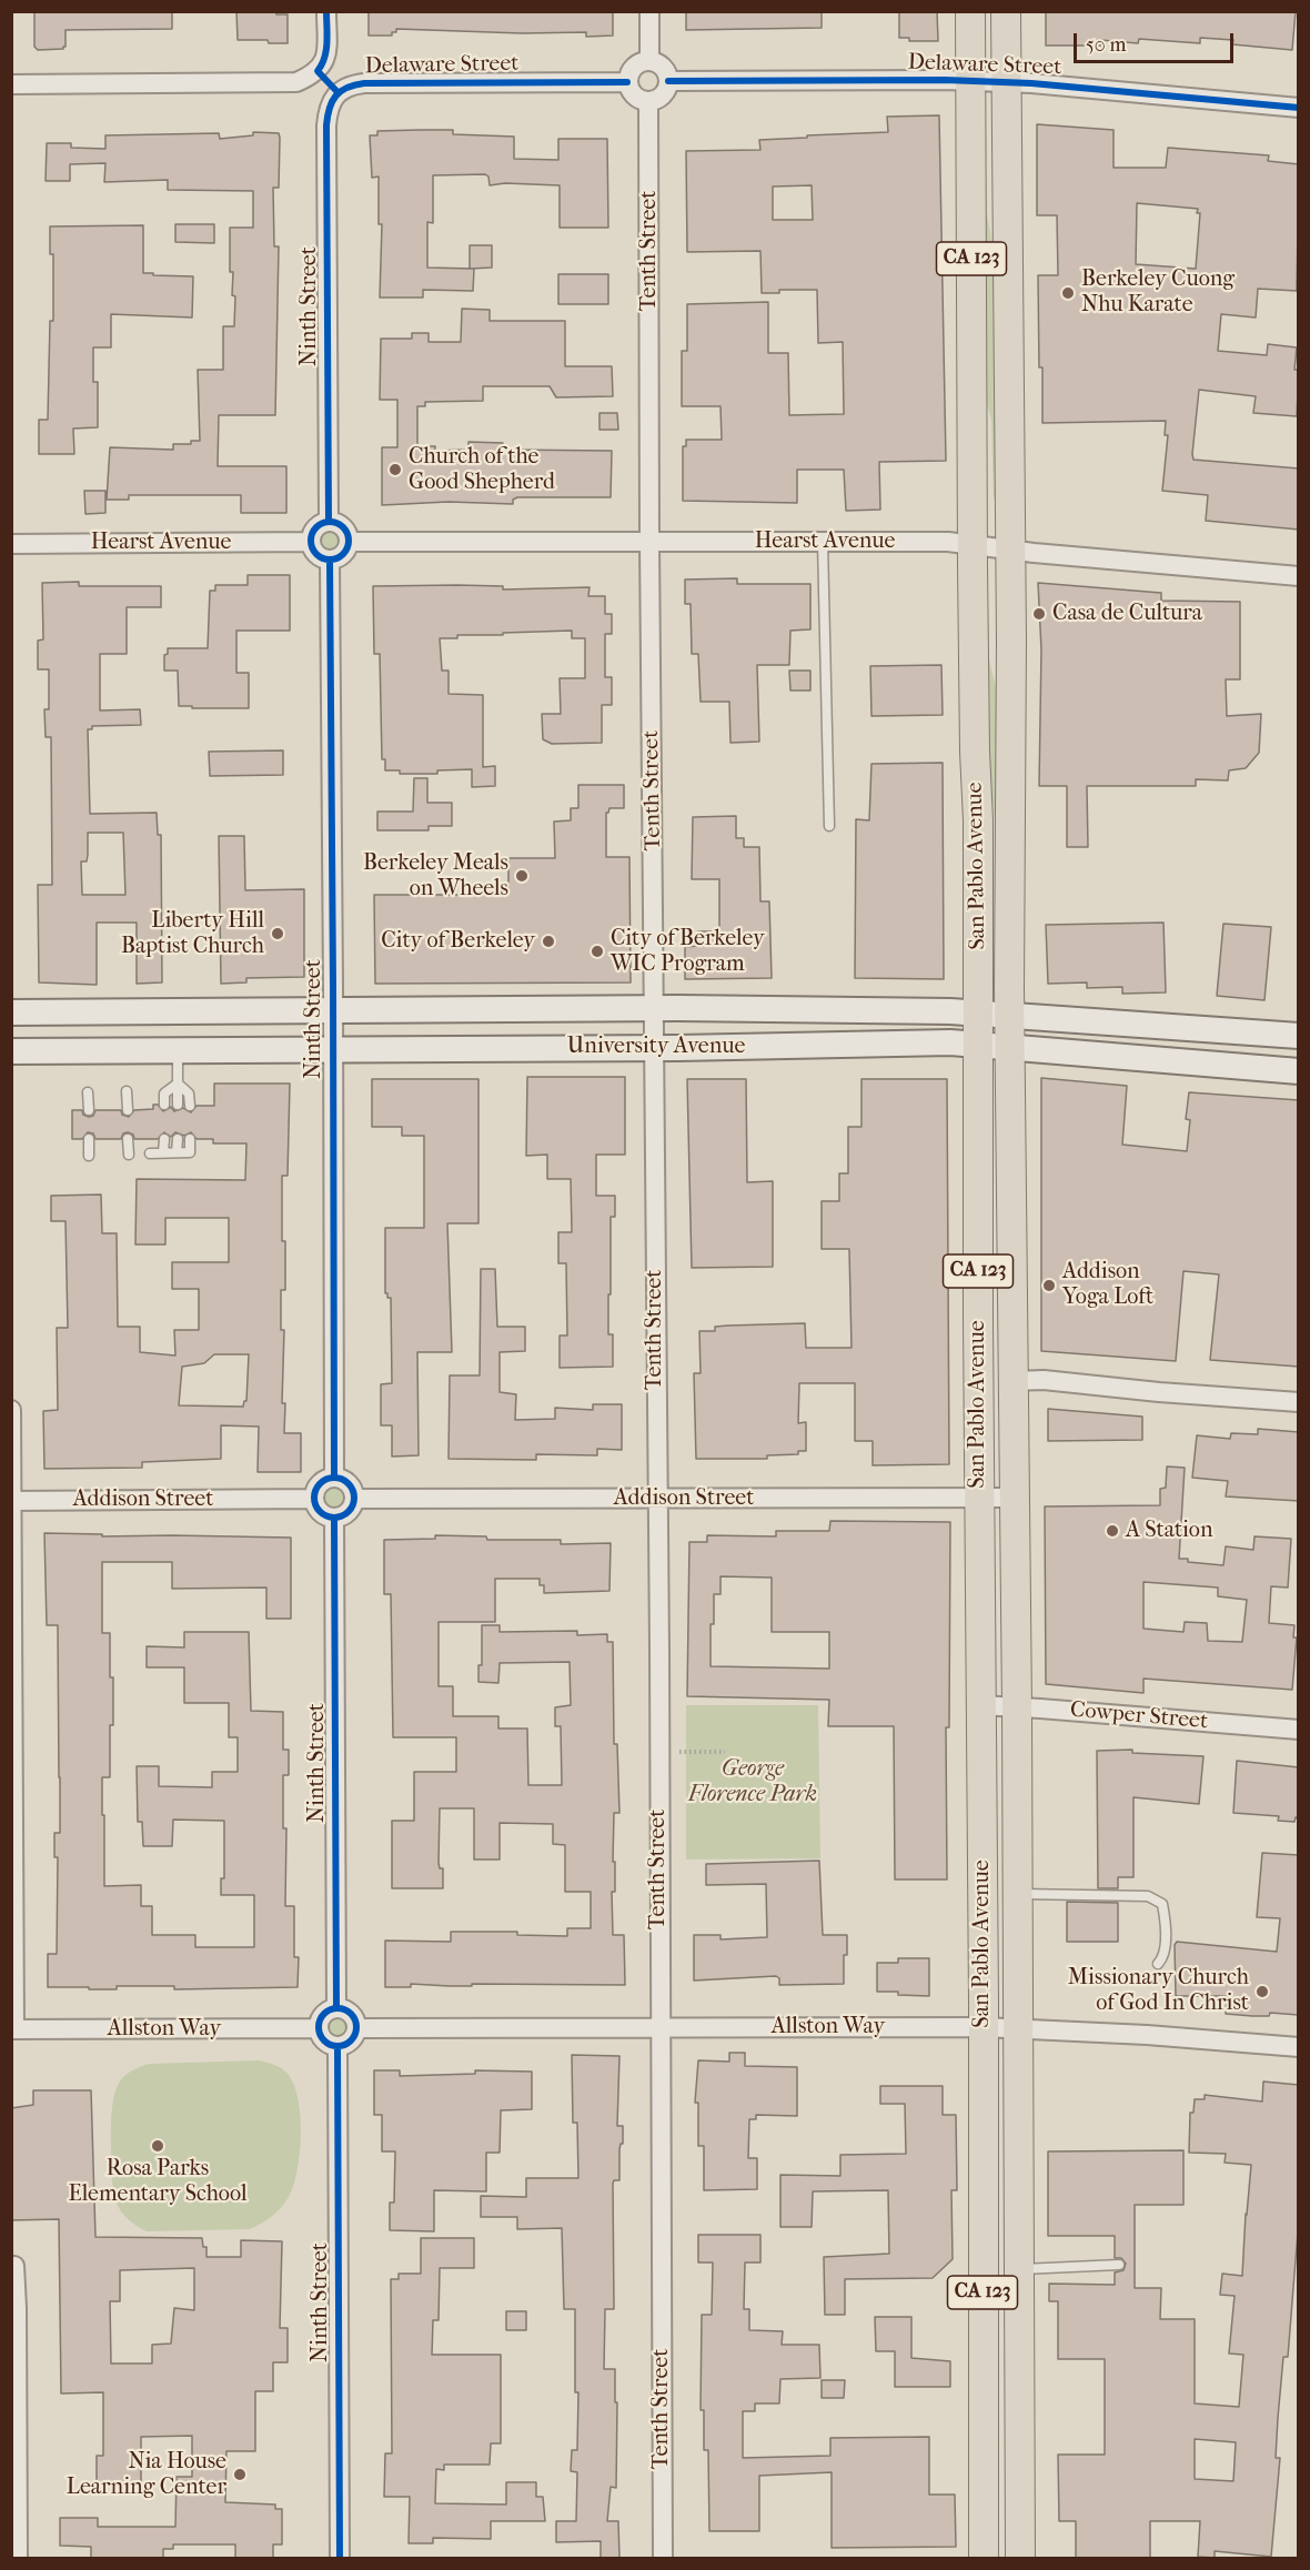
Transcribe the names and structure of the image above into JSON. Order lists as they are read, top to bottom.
{
  "streets": {
    "main road": ["CA 123", "San Pablo Avenue", "University Avenue"],
    "street": [
      "Delaware Street",
      "Tenth Street",
      "Ninth Street",
      "Hearst Avenue",
      "Addison Street",
      "Cowper Street",
      "Allston Way"
    ]
  },
  "crossings": [
    ["Delaware Street", "Tenth Street"],
    ["Delaware Street", "Ninth Street"],
    ["Delaware Street", "San Pablo Avenue"],
    ["Tenth Street", "Hearst Avenue"],
    ["Tenth Street", "University Avenue"],
    ["Tenth Street", "Addison Street"],
    ["Tenth Street", "Allston Way"],
    ["Ninth Street", "Hearst Avenue"],
    ["Ninth Street", "University Avenue"],
    ["Ninth Street", "Addison Street"],
    ["Ninth Street", "Allston Way"],
    ["Hearst Avenue", "San Pablo Avenue"],
    ["San Pablo Avenue", "University Avenue"],
    ["San Pablo Avenue", "Addison Street"],
    ["San Pablo Avenue", "Cowper Street"],
    ["San Pablo Avenue", "Allston Way"]
  ],
  "parks": ["George Florence Park"],
  "places": [
    "Berkeley Cuong Nhu Karate",
    "Church of the Good Shepherd",
    "Casa de Cultura",
    "Berkeley Meals on Wheels",
    "Liberty Hill Baptist Church",
    "City of Berkeley",
    "City of Berkeley WIC Program",
    "Addison Yoga Loft",
    "A Station",
    "Missionary Church of God In Christ",
    "Rosa Parks Elementary School",
    "Nia House Learning Center"
  ],
  "scale_bar": "50 m"
}
